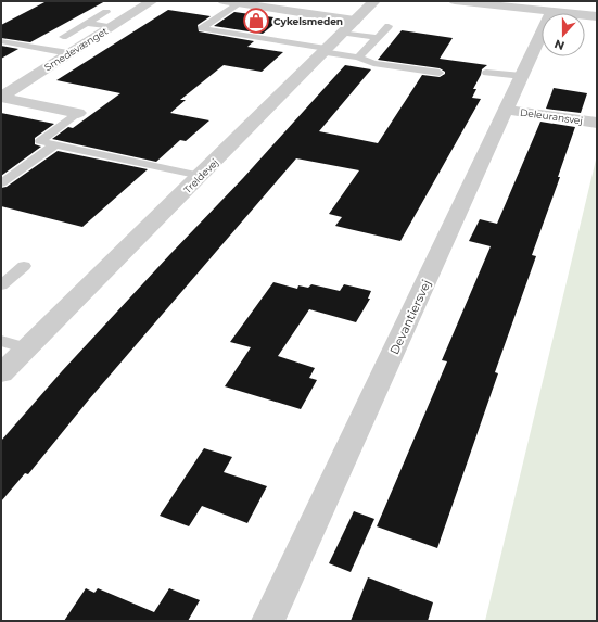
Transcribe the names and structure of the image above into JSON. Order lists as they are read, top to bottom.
{
  "streets": {
    "street": [
      "Smedevænget",
      "Deleuransvej",
      "Treldevej",
      "Devantiersvej"
    ]
  },
  "crossings": [
    ["Deleuransvej", "Devantiersvej"]
  ],
  "places": {
    "shop": ["Cykelsmeden"]
  },
  "north": "bottom"
}
